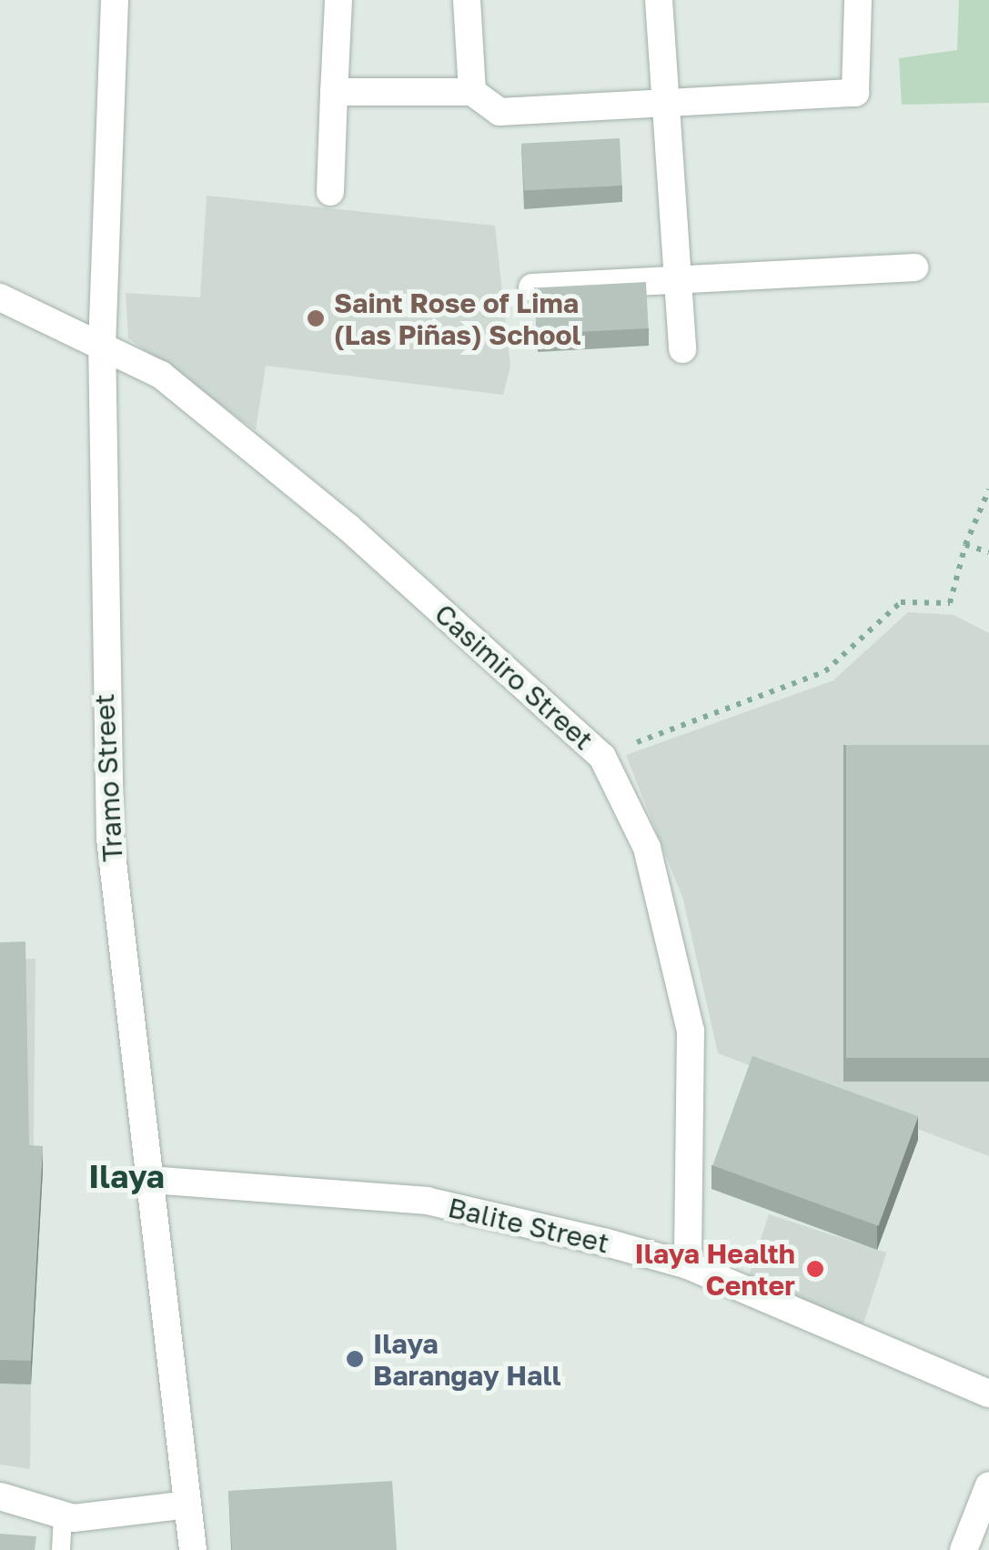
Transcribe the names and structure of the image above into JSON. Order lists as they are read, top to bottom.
{
  "streets": {
    "street": ["Casimiro Street", "Tramo Street", "Balite Street"]
  },
  "crossings": [
    ["Casimiro Street", "Tramo Street"],
    ["Casimiro Street", "Balite Street"],
    ["Tramo Street", "Balite Street"]
  ],
  "districts": ["Ilaya"],
  "places": ["Saint Rose of Lima (Las Piñas) School", "Ilaya Health Center", "Ilaya Barangay Hall"]
}
